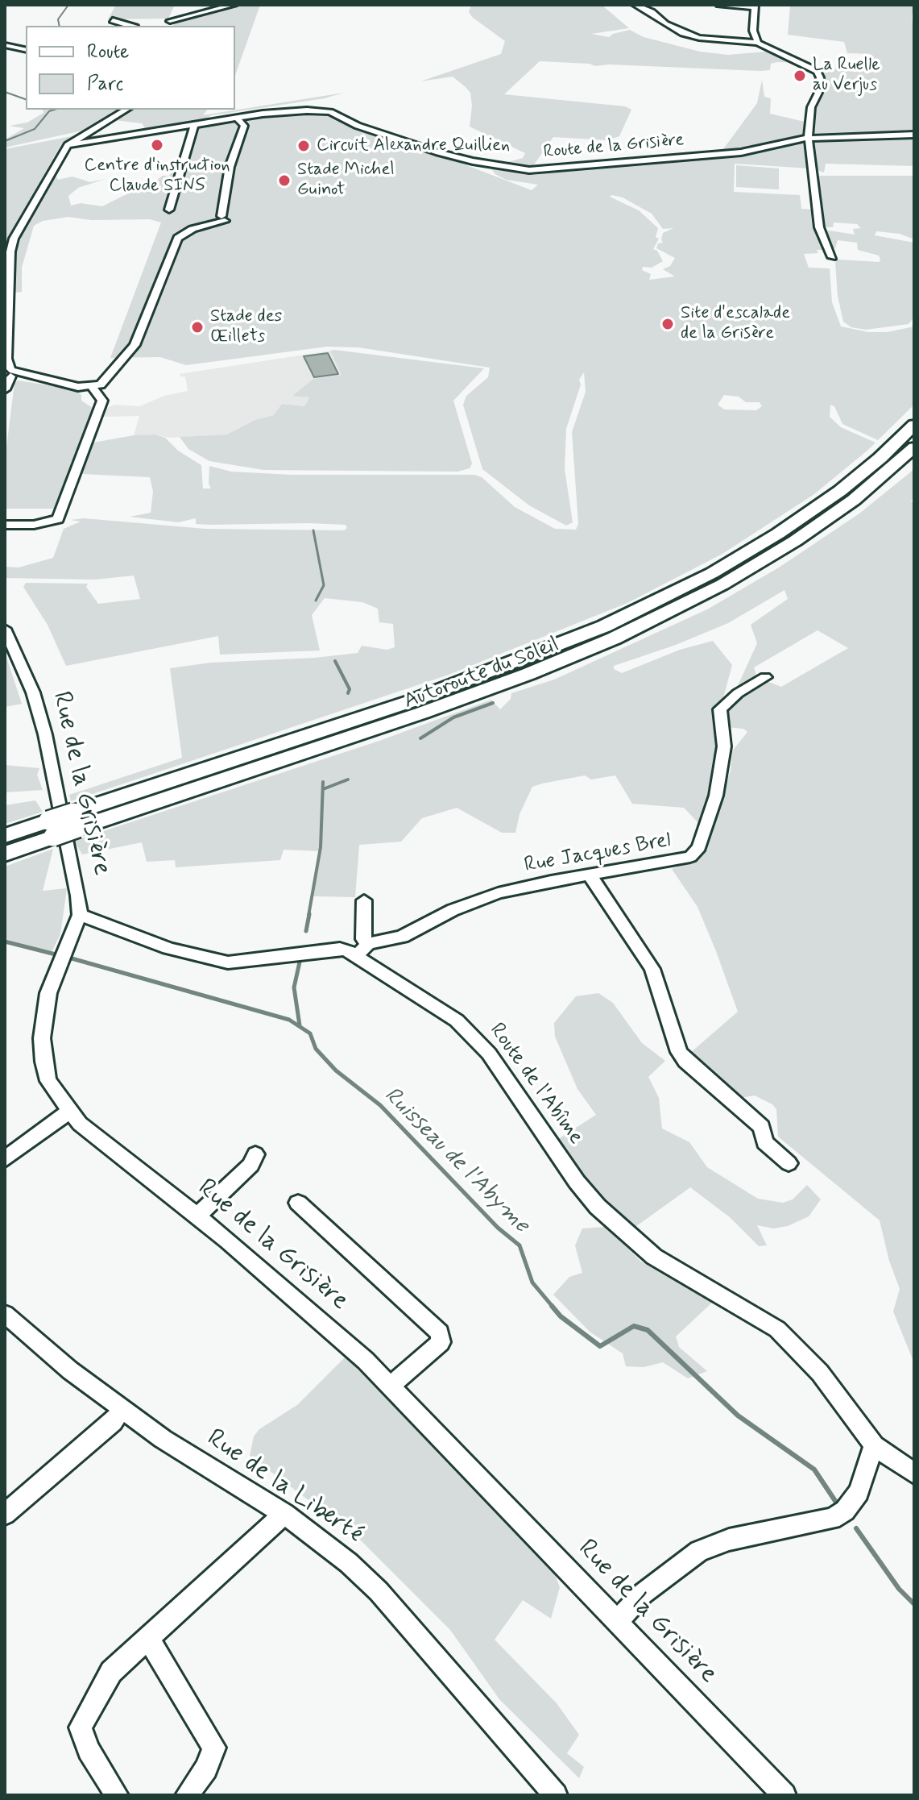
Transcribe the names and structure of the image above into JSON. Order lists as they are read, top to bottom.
{
  "streets": {
    "highway": ["Autoroute du Soleil"],
    "street": [
      "Route de la Grisière",
      "Rue de la Grisière",
      "Rue Jacques Brel",
      "Route de l'Abîme",
      "Rue de la Liberté"
    ]
  },
  "crossings": [
    ["Rue de la Grisière", "Route de l'Abîme"],
    ["Rue Jacques Brel", "Route de l'Abîme"]
  ],
  "water": ["Ruisseau de l'Abyme"],
  "places": [
    "La Ruelle au Verjus",
    "Centre d'instruction Claude SINS",
    "Circuit Alexandre Quillien",
    "Stade Michel Guinot",
    "Site d'escalade de la Grisère",
    "Stade des Œillets"
  ],
  "legend": ["Route", "Parc"]
}
